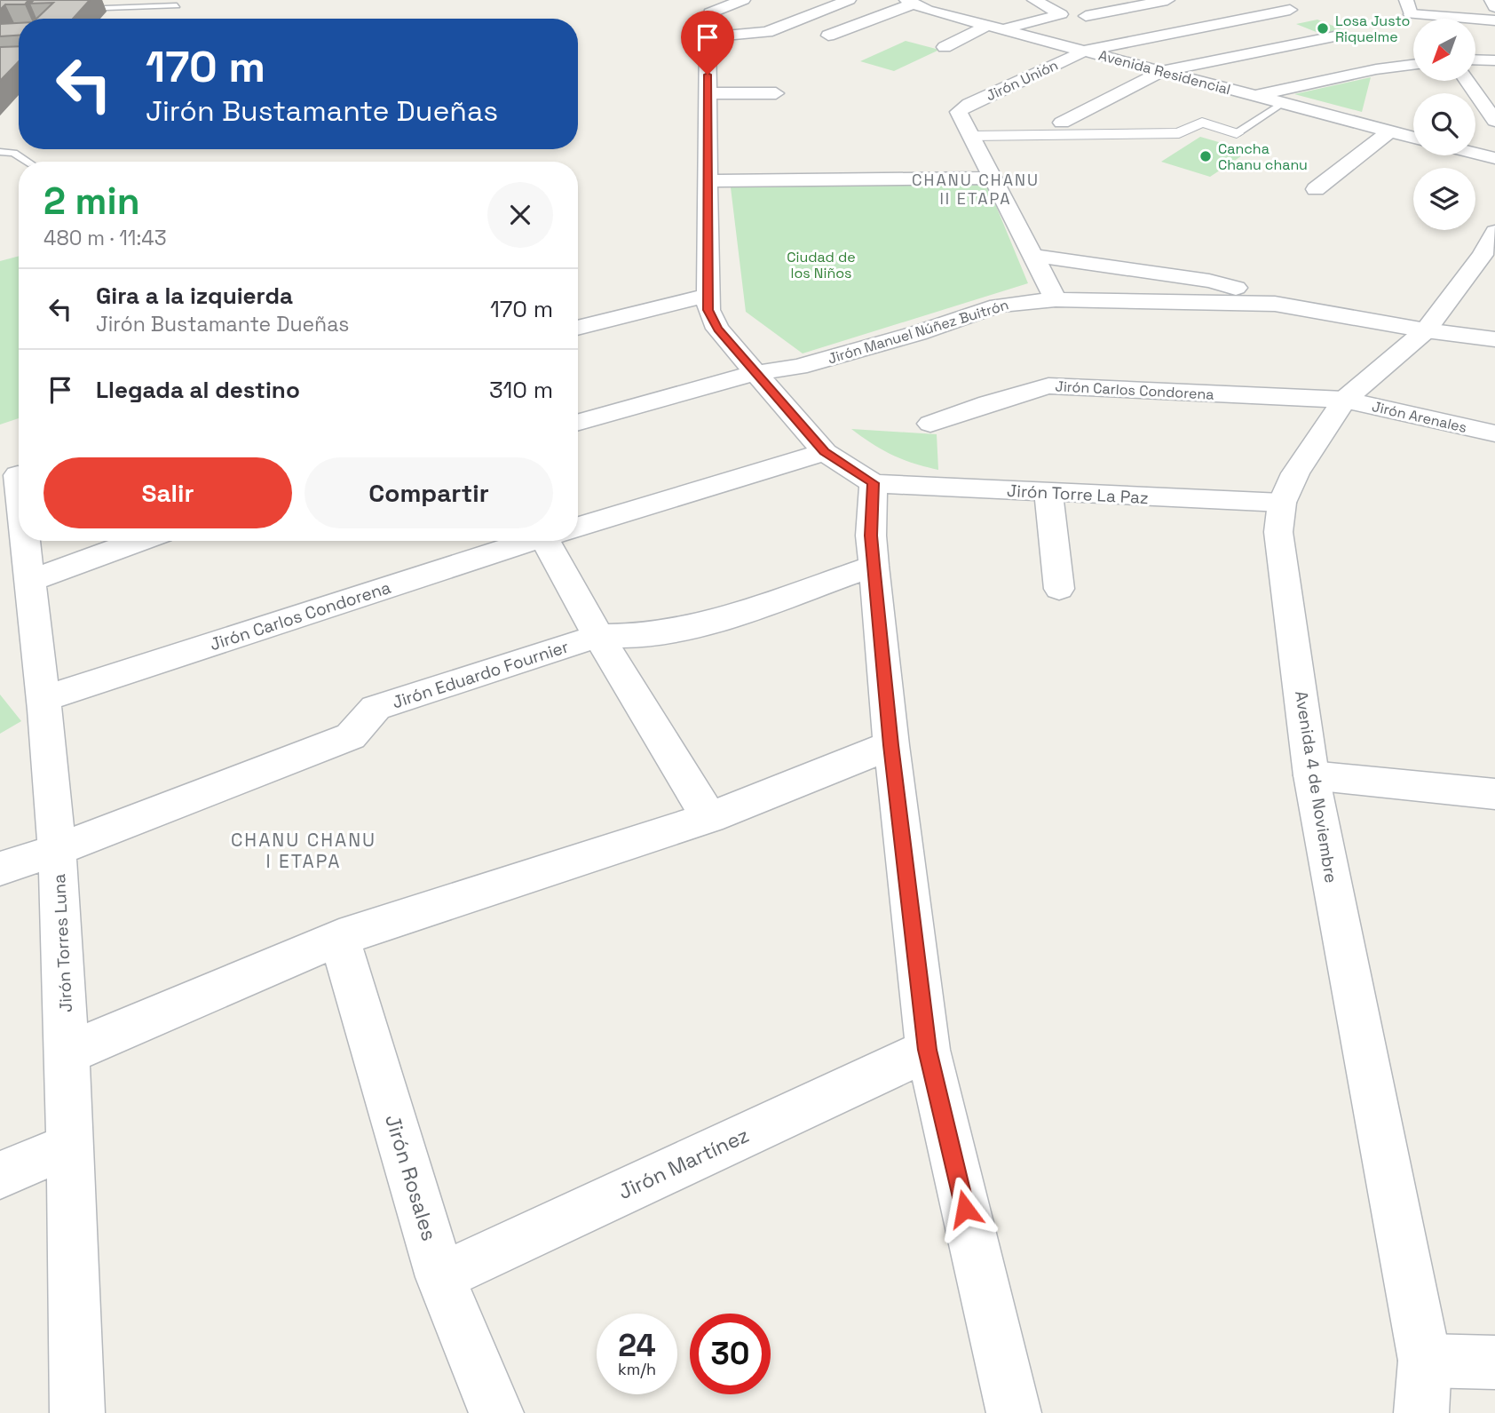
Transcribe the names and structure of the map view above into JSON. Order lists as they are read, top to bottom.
{
  "streets": {
    "street": [
      "Avenida Residencial",
      "Jirón Unión",
      "Jirón Manuel Núñez Buitrón",
      "Jirón Carlos Condorena",
      "Jirón Arenales",
      "Jirón Torre La Paz",
      "Jirón Eduardo Fournier",
      "Avenida 4 de Noviembre",
      "Jirón Torres Luna",
      "Jirón Martínez",
      "Jirón Rosales"
    ]
  },
  "crossings": [
    ["Avenida Residencial", "Jirón Unión"],
    ["Jirón Unión", "Jirón Manuel Núñez Buitrón"],
    ["Jirón Manuel Núñez Buitrón", "Avenida 4 de Noviembre"],
    ["Jirón Carlos Condorena", "Jirón Arenales"],
    ["Jirón Carlos Condorena", "Avenida 4 de Noviembre"],
    ["Jirón Carlos Condorena", "Jirón Torres Luna"],
    ["Jirón Arenales", "Avenida 4 de Noviembre"],
    ["Jirón Torre La Paz", "Avenida 4 de Noviembre"],
    ["Jirón Eduardo Fournier", "Jirón Torres Luna"],
    ["Jirón Martínez", "Jirón Rosales"]
  ],
  "districts": ["CHANU CHANU II ETAPA", "CHANU CHANU I ETAPA"],
  "parks": ["Ciudad de los Niños"],
  "places": ["Losa Justo Riquelme", "Cancha Chanu chanu"],
  "north": "bottom left",
  "page": {
    "turn": ["170 m", "Jirón Bustamante Dueñas"],
    "heading": ["2 min", "480 m · 11:43"],
    "list": [
      {
        "name": "Gira a la izquierda",
        "note": "Jirón Bustamante Dueñas",
        "value": "170 m"
      },
      {
        "name": "Llegada al destino",
        "value": "310 m"
      }
    ],
    "buttons": ["Salir", "Compartir"],
    "speed": "24 km/h",
    "limit": "30"
  }
}
